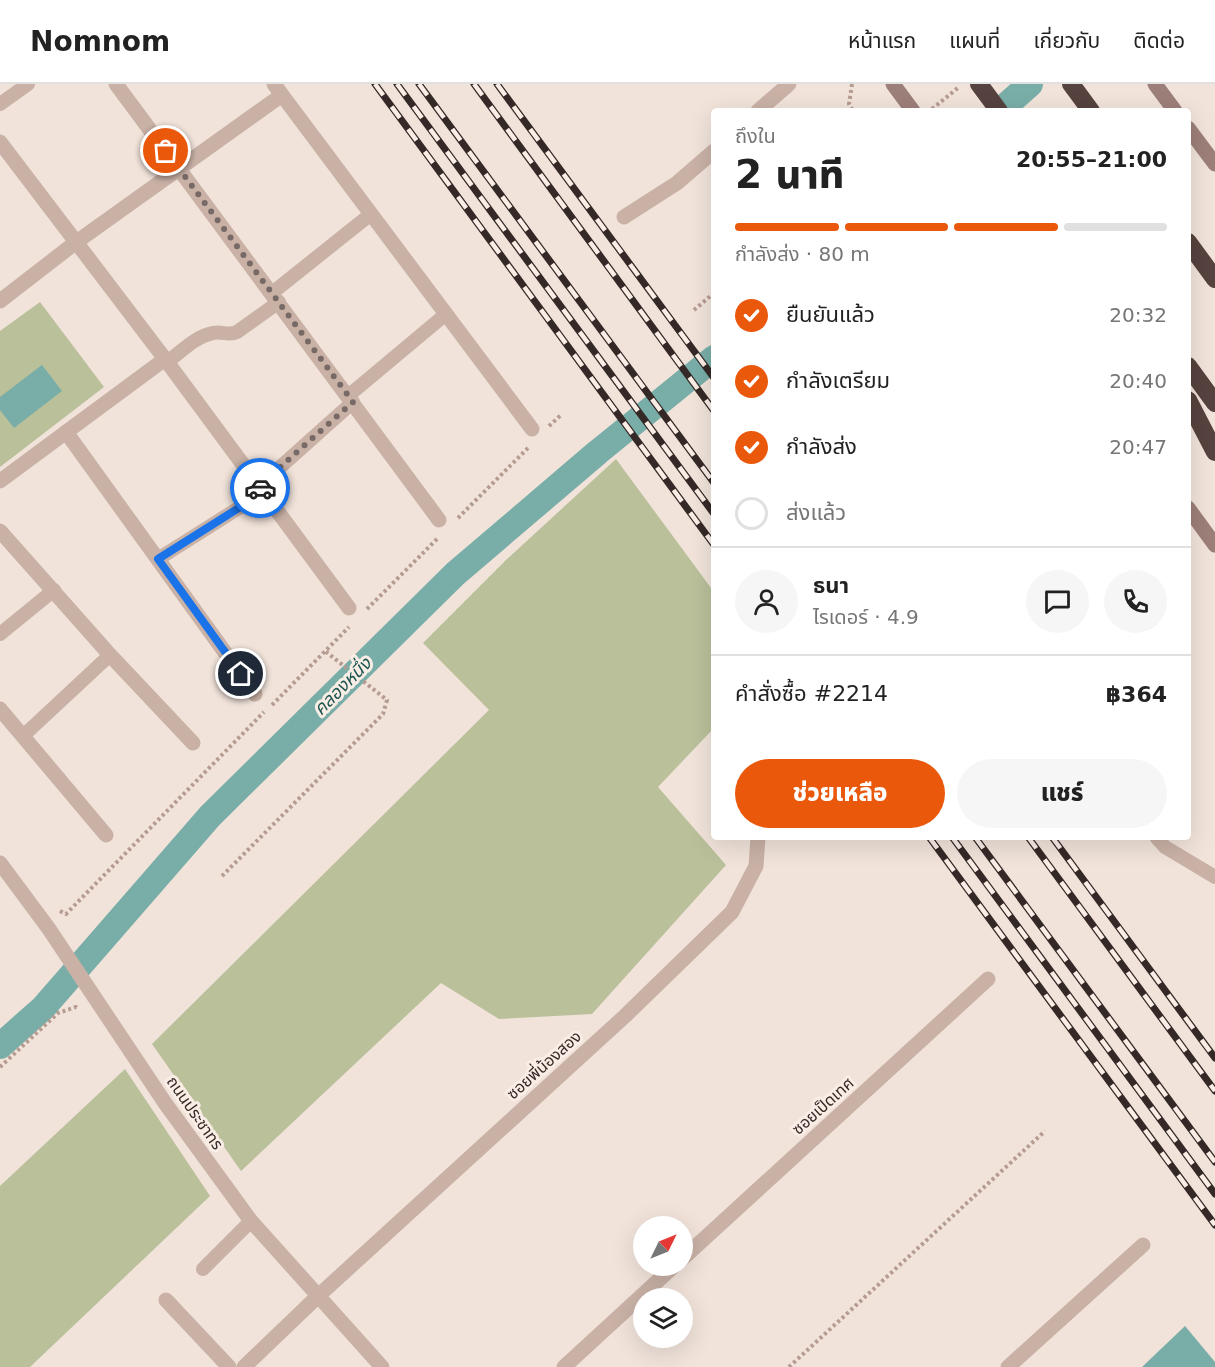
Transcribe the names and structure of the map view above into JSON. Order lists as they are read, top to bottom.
{
  "streets": {
    "street": ["ซอยพี่น้องสอง", "ซอยเป็ดเทศ", "ถนนประชาทร"]
  },
  "crossings": [
    ["ซอยพี่น้องสอง", "ถนนประชาทร"]
  ],
  "water": ["คลองหนึ่ง"],
  "north": "top right",
  "page": {
    "header": "Nomnom",
    "nav": [
      "หน้าแรก",
      "แผนที่",
      "เกี่ยวกับ",
      "ติดต่อ"
    ],
    "heading": ["2 นาที", "ถึงใน", "20:55–21:00"],
    "panel": [
      "ธนา",
      "ไรเดอร์ · 4.9",
      "คำสั่งซื้อ #2214",
      "฿364"
    ],
    "bar": "กำลังส่ง · 80 m",
    "list": [
      ["ยืนยันแล้ว", "20:32"],
      ["กำลังเตรียม", "20:40"],
      ["กำลังส่ง", "20:47"],
      "ส่งแล้ว"
    ],
    "buttons": ["ช่วยเหลือ", "แชร์"]
  }
}
